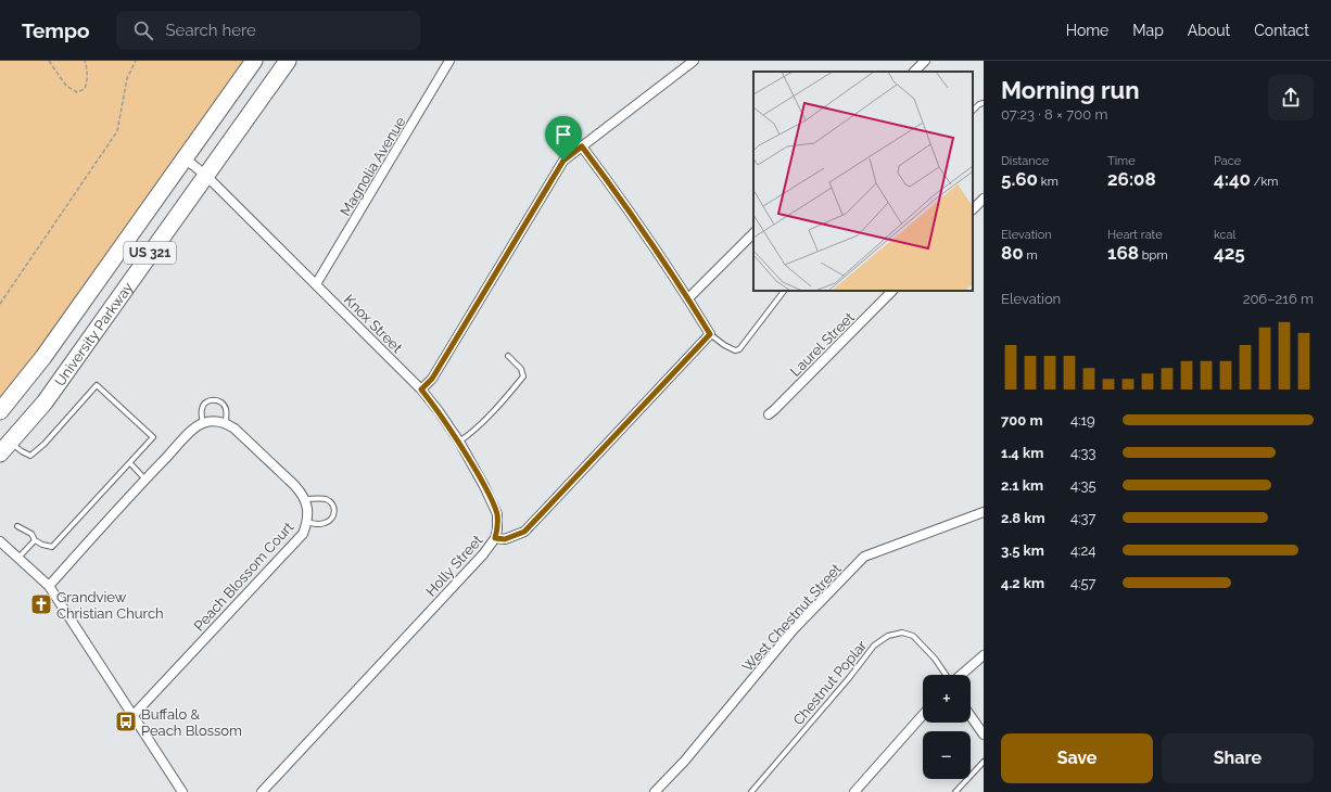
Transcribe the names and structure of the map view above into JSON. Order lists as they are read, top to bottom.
{
  "streets": {
    "highway": ["US 321", "University Parkway"],
    "street": [
      "Magnolia Avenue",
      "Knox Street",
      "Laurel Street",
      "Holly Street",
      "Peach Blossom Court",
      "West Chestnut Street"
    ],
    "lane": ["Chestnut Poplar"]
  },
  "crossings": [
    ["Magnolia Avenue", "Knox Street"],
    ["Knox Street", "University Parkway"],
    ["Knox Street", "Holly Street"]
  ],
  "places": {
    "church": ["Grandview Christian Church"],
    "bus stop": ["Buffalo & Peach Blossom"]
  },
  "page": {
    "header": "Tempo",
    "search": "Search here",
    "nav": [
      "Home",
      "Map",
      "About",
      "Contact"
    ],
    "heading": ["Morning run", "07:23 · 8 × 700 m"],
    "stats": [
      ["Distance", "5.60 km"],
      ["Time", "26:08"],
      ["Pace", "4:40 /km"],
      ["Elevation", "80 m"],
      ["Heart rate", "168 bpm"],
      ["kcal", "425"]
    ],
    "chart": ["Elevation", "206–216 m"],
    "list": [
      {
        "name": "700 m",
        "note": "4:19"
      },
      {
        "name": "1.4 km",
        "note": "4:33"
      },
      {
        "name": "2.1 km",
        "note": "4:35"
      },
      {
        "name": "2.8 km",
        "note": "4:37"
      },
      {
        "name": "3.5 km",
        "note": "4:24"
      },
      {
        "name": "4.2 km",
        "note": "4:57"
      }
    ],
    "map_buttons": ["+", "−"],
    "buttons": ["Save", "Share"]
  }
}
